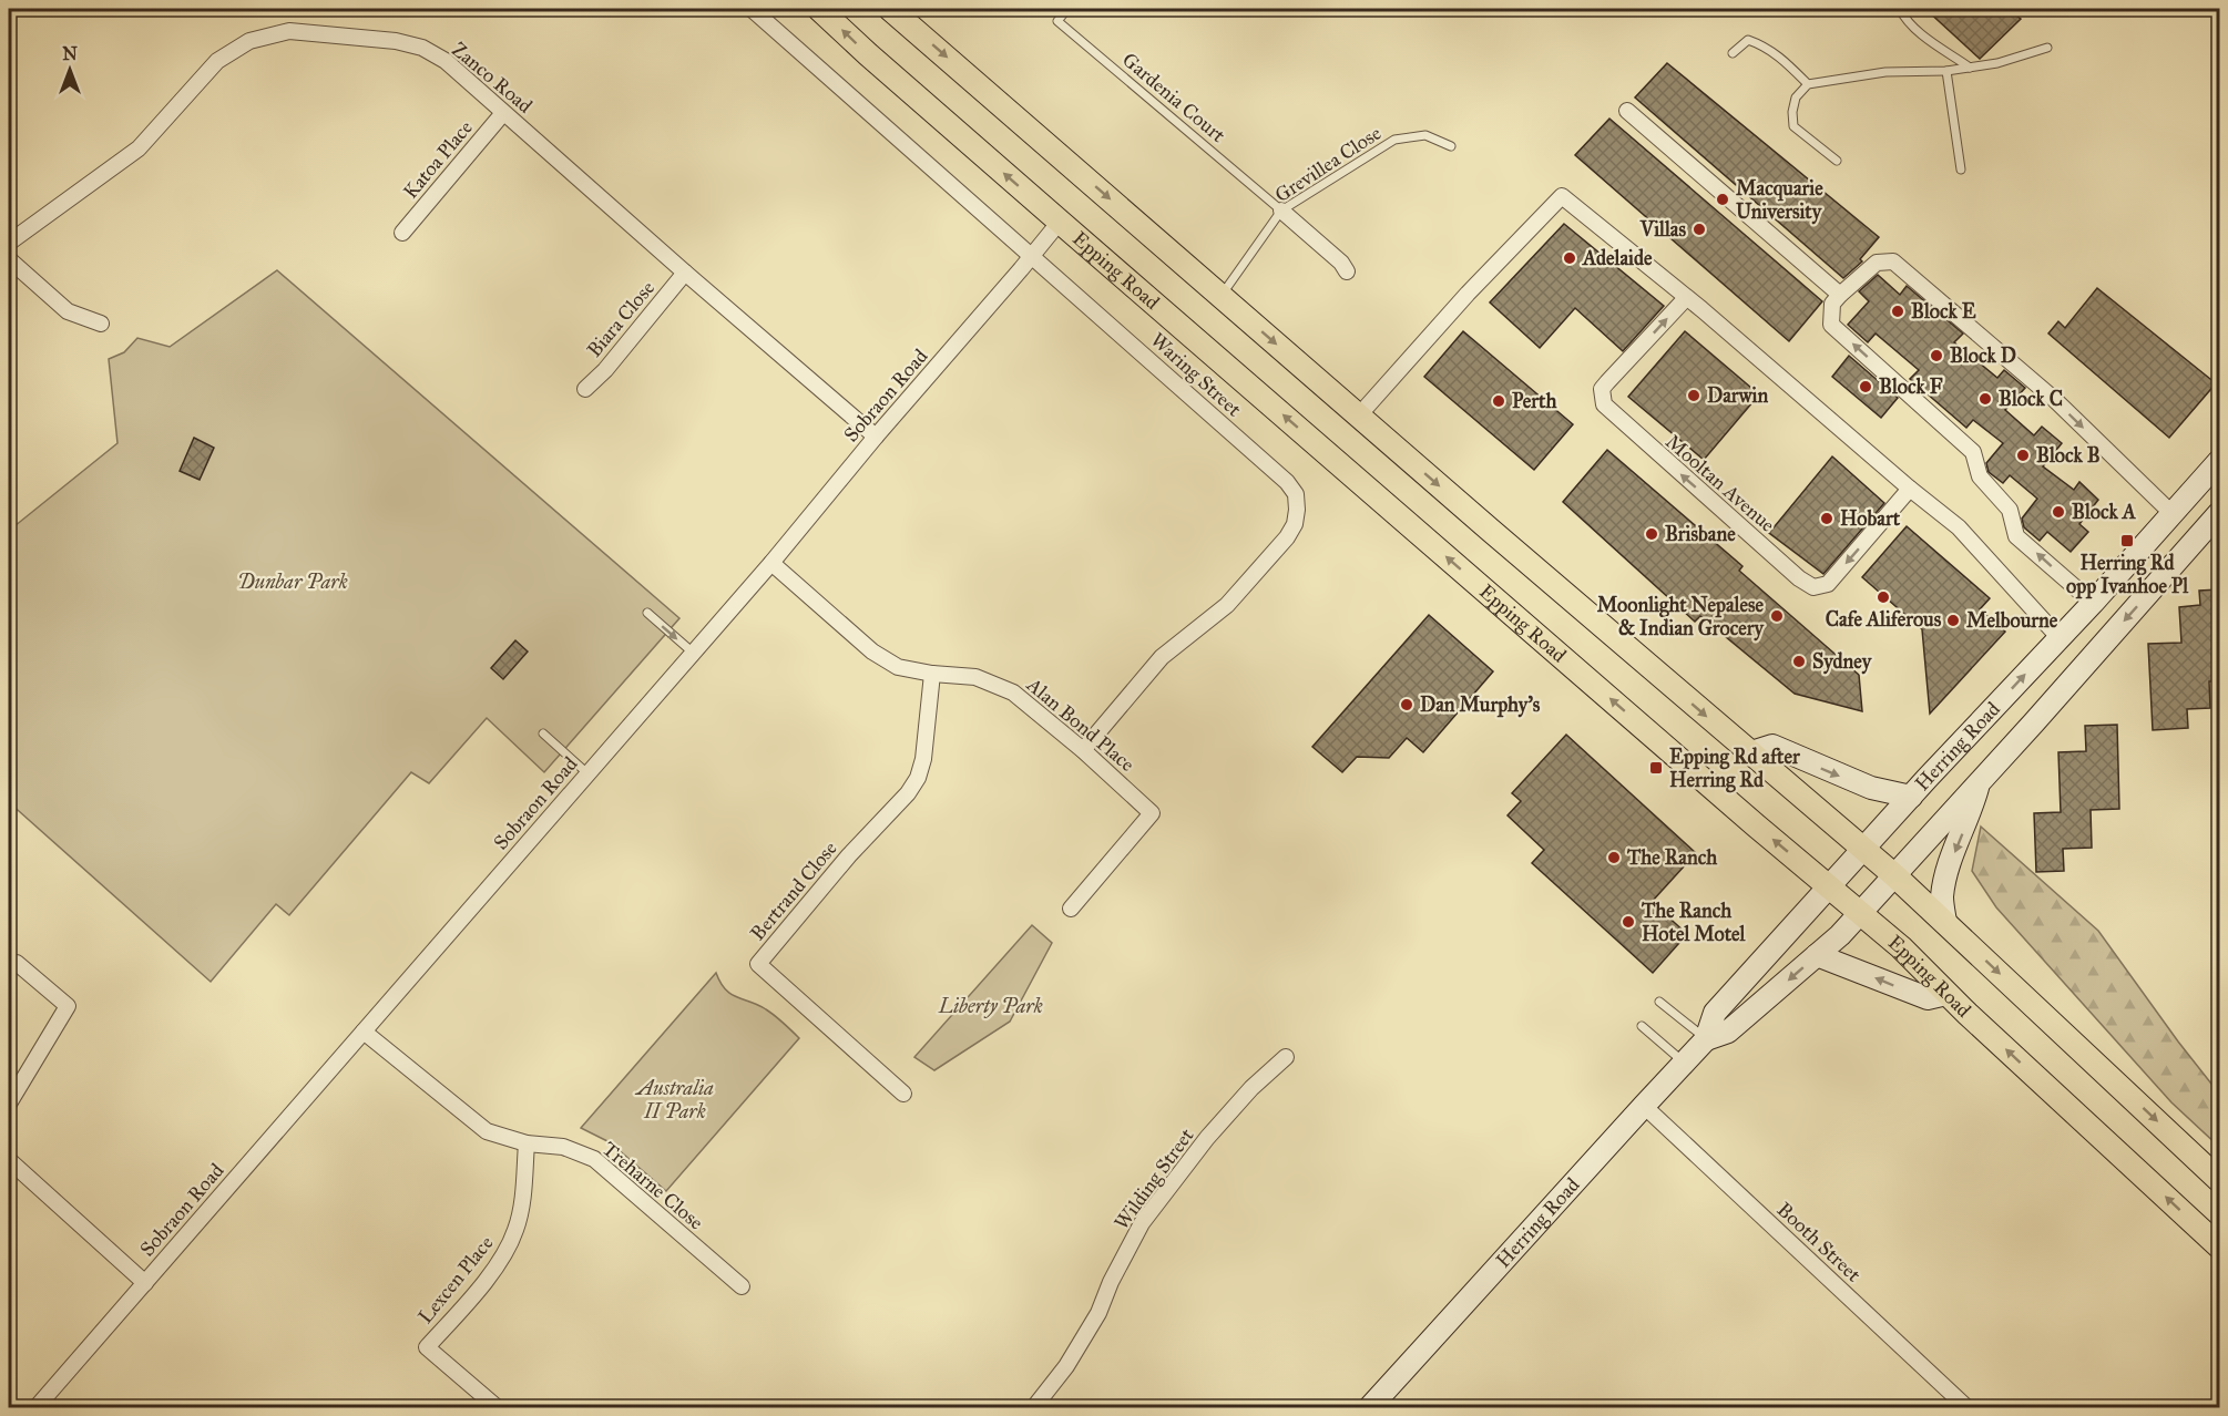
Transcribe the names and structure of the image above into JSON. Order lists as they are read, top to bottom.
{
  "streets": {
    "main road": ["Epping Road", "Herring Road"],
    "street": [
      "Zanco Road",
      "Katoa Place",
      "Biara Close",
      "Waring Street",
      "Sobraon Road",
      "Mooltan Avenue",
      "Alan Bond Place",
      "Bertrand Close",
      "Wilding Street",
      "Treharne Close",
      "Booth Street",
      "Lexcen Place"
    ],
    "lane": ["Gardenia Court", "Grevillea Close"]
  },
  "crossings": [
    ["Zanco Road", "Katoa Place"],
    ["Zanco Road", "Biara Close"],
    ["Zanco Road", "Sobraon Road"],
    ["Gardenia Court", "Grevillea Close"],
    ["Epping Road", "Sobraon Road"],
    ["Epping Road", "Herring Road"],
    ["Waring Street", "Sobraon Road"],
    ["Waring Street", "Alan Bond Place"],
    ["Sobraon Road", "Alan Bond Place"],
    ["Sobraon Road", "Treharne Close"],
    ["Alan Bond Place", "Bertrand Close"],
    ["Herring Road", "Booth Street"],
    ["Treharne Close", "Lexcen Place"]
  ],
  "parks": ["Dunbar Park", "Liberty Park", "Australia II Park"],
  "places": {
    "other": [
      "Macquarie University",
      "Villas",
      "Adelaide",
      "Block E",
      "Block D",
      "Block F",
      "Darwin",
      "Block C",
      "Perth",
      "Block B",
      "Block A",
      "Hobart",
      "Brisbane",
      "Cafe Aliferous",
      "Moonlight Nepalese & Indian Grocery",
      "Melbourne",
      "Sydney",
      "Dan Murphy's",
      "The Ranch",
      "The Ranch Hotel Motel"
    ],
    "transit": ["Herring Rd opp Ivanhoe Pl", "Epping Rd after Herring Rd"]
  },
  "north": "top"
}
